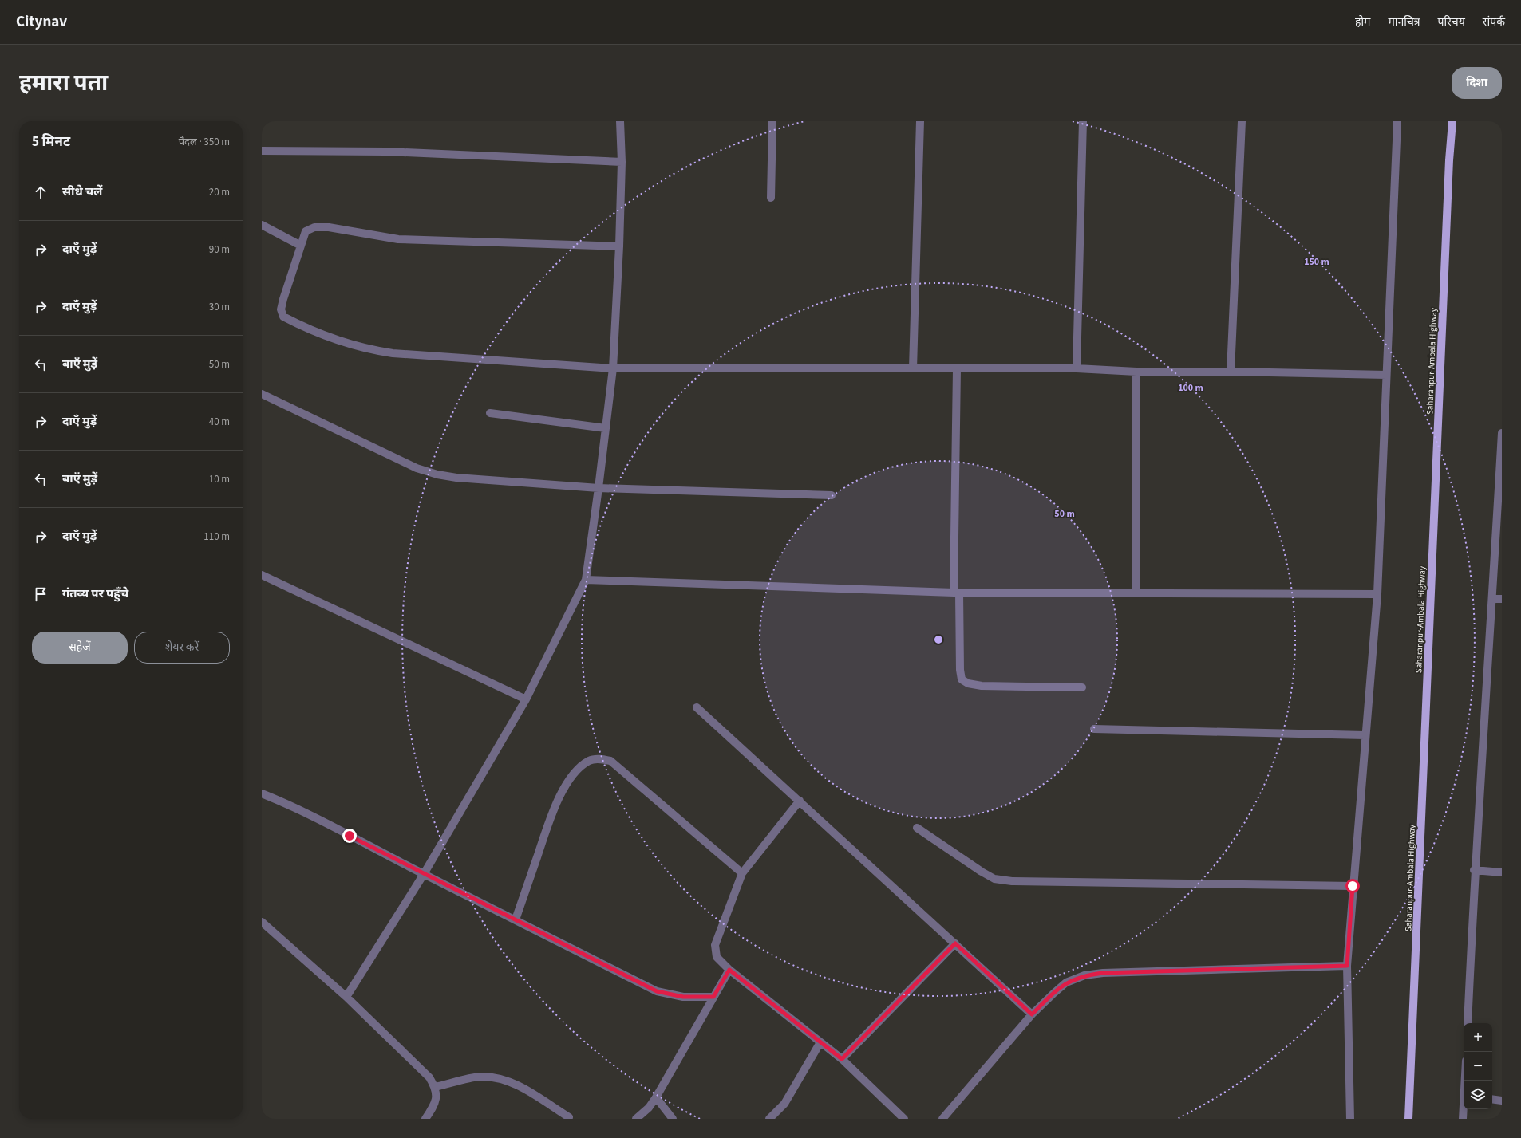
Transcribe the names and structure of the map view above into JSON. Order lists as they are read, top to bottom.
{
  "streets": {
    "main road": ["Saharanpur-Ambala Highway"]
  },
  "page": {
    "header": "Citynav",
    "nav": [
      "होम",
      "मानचित्र",
      "परिचय",
      "संपर्क"
    ],
    "title": "हमारा पता",
    "buttons": [
      "दिशा",
      ["सहेजें", "शेयर करें"]
    ],
    "heading": ["5 मिनट", "पैदल · 350 m"],
    "list": [
      ["सीधे चलें", "20 m"],
      ["दाएँ मुड़ें", "90 m"],
      ["दाएँ मुड़ें", "30 m"],
      ["बाएँ मुड़ें", "50 m"],
      ["दाएँ मुड़ें", "40 m"],
      ["बाएँ मुड़ें", "10 m"],
      ["दाएँ मुड़ें", "110 m"],
      "गंतव्य पर पहुँचे"
    ],
    "map_buttons": ["+", "−"]
  },
  "rings": ["150 m", "100 m", "50 m"]
}
